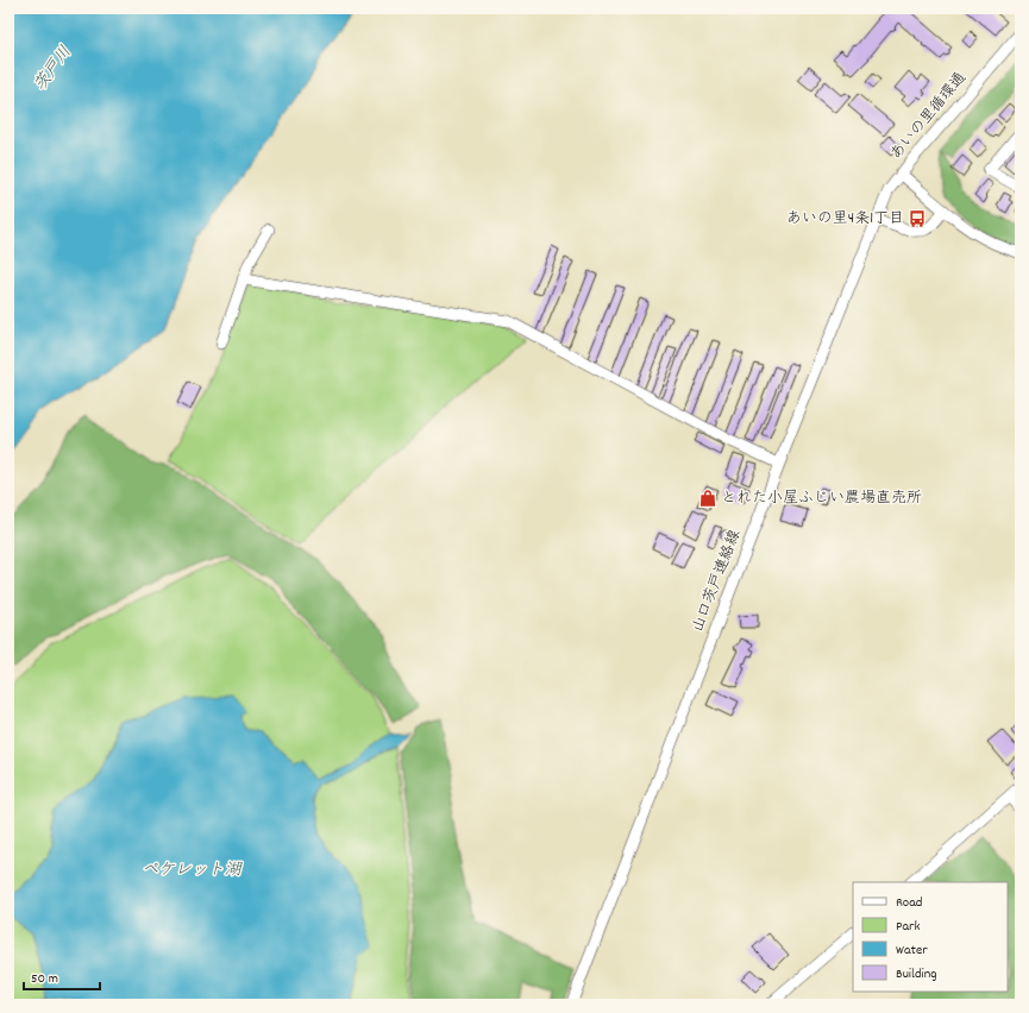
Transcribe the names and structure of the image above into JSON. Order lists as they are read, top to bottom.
{
  "streets": {
    "street": ["あいの里循環通", "山口茨戸連絡線"]
  },
  "crossings": [
    ["あいの里循環通", "山口茨戸連絡線"]
  ],
  "water": ["茨戸川", "ペケレット湖"],
  "places": {
    "bus stop": ["あいの里4条1丁目"],
    "shop": ["とれた小屋ふじい農場直売所"]
  },
  "legend": [
    "Road",
    "Park",
    "Water",
    "Building"
  ],
  "scale_bar": "50 m"
}
